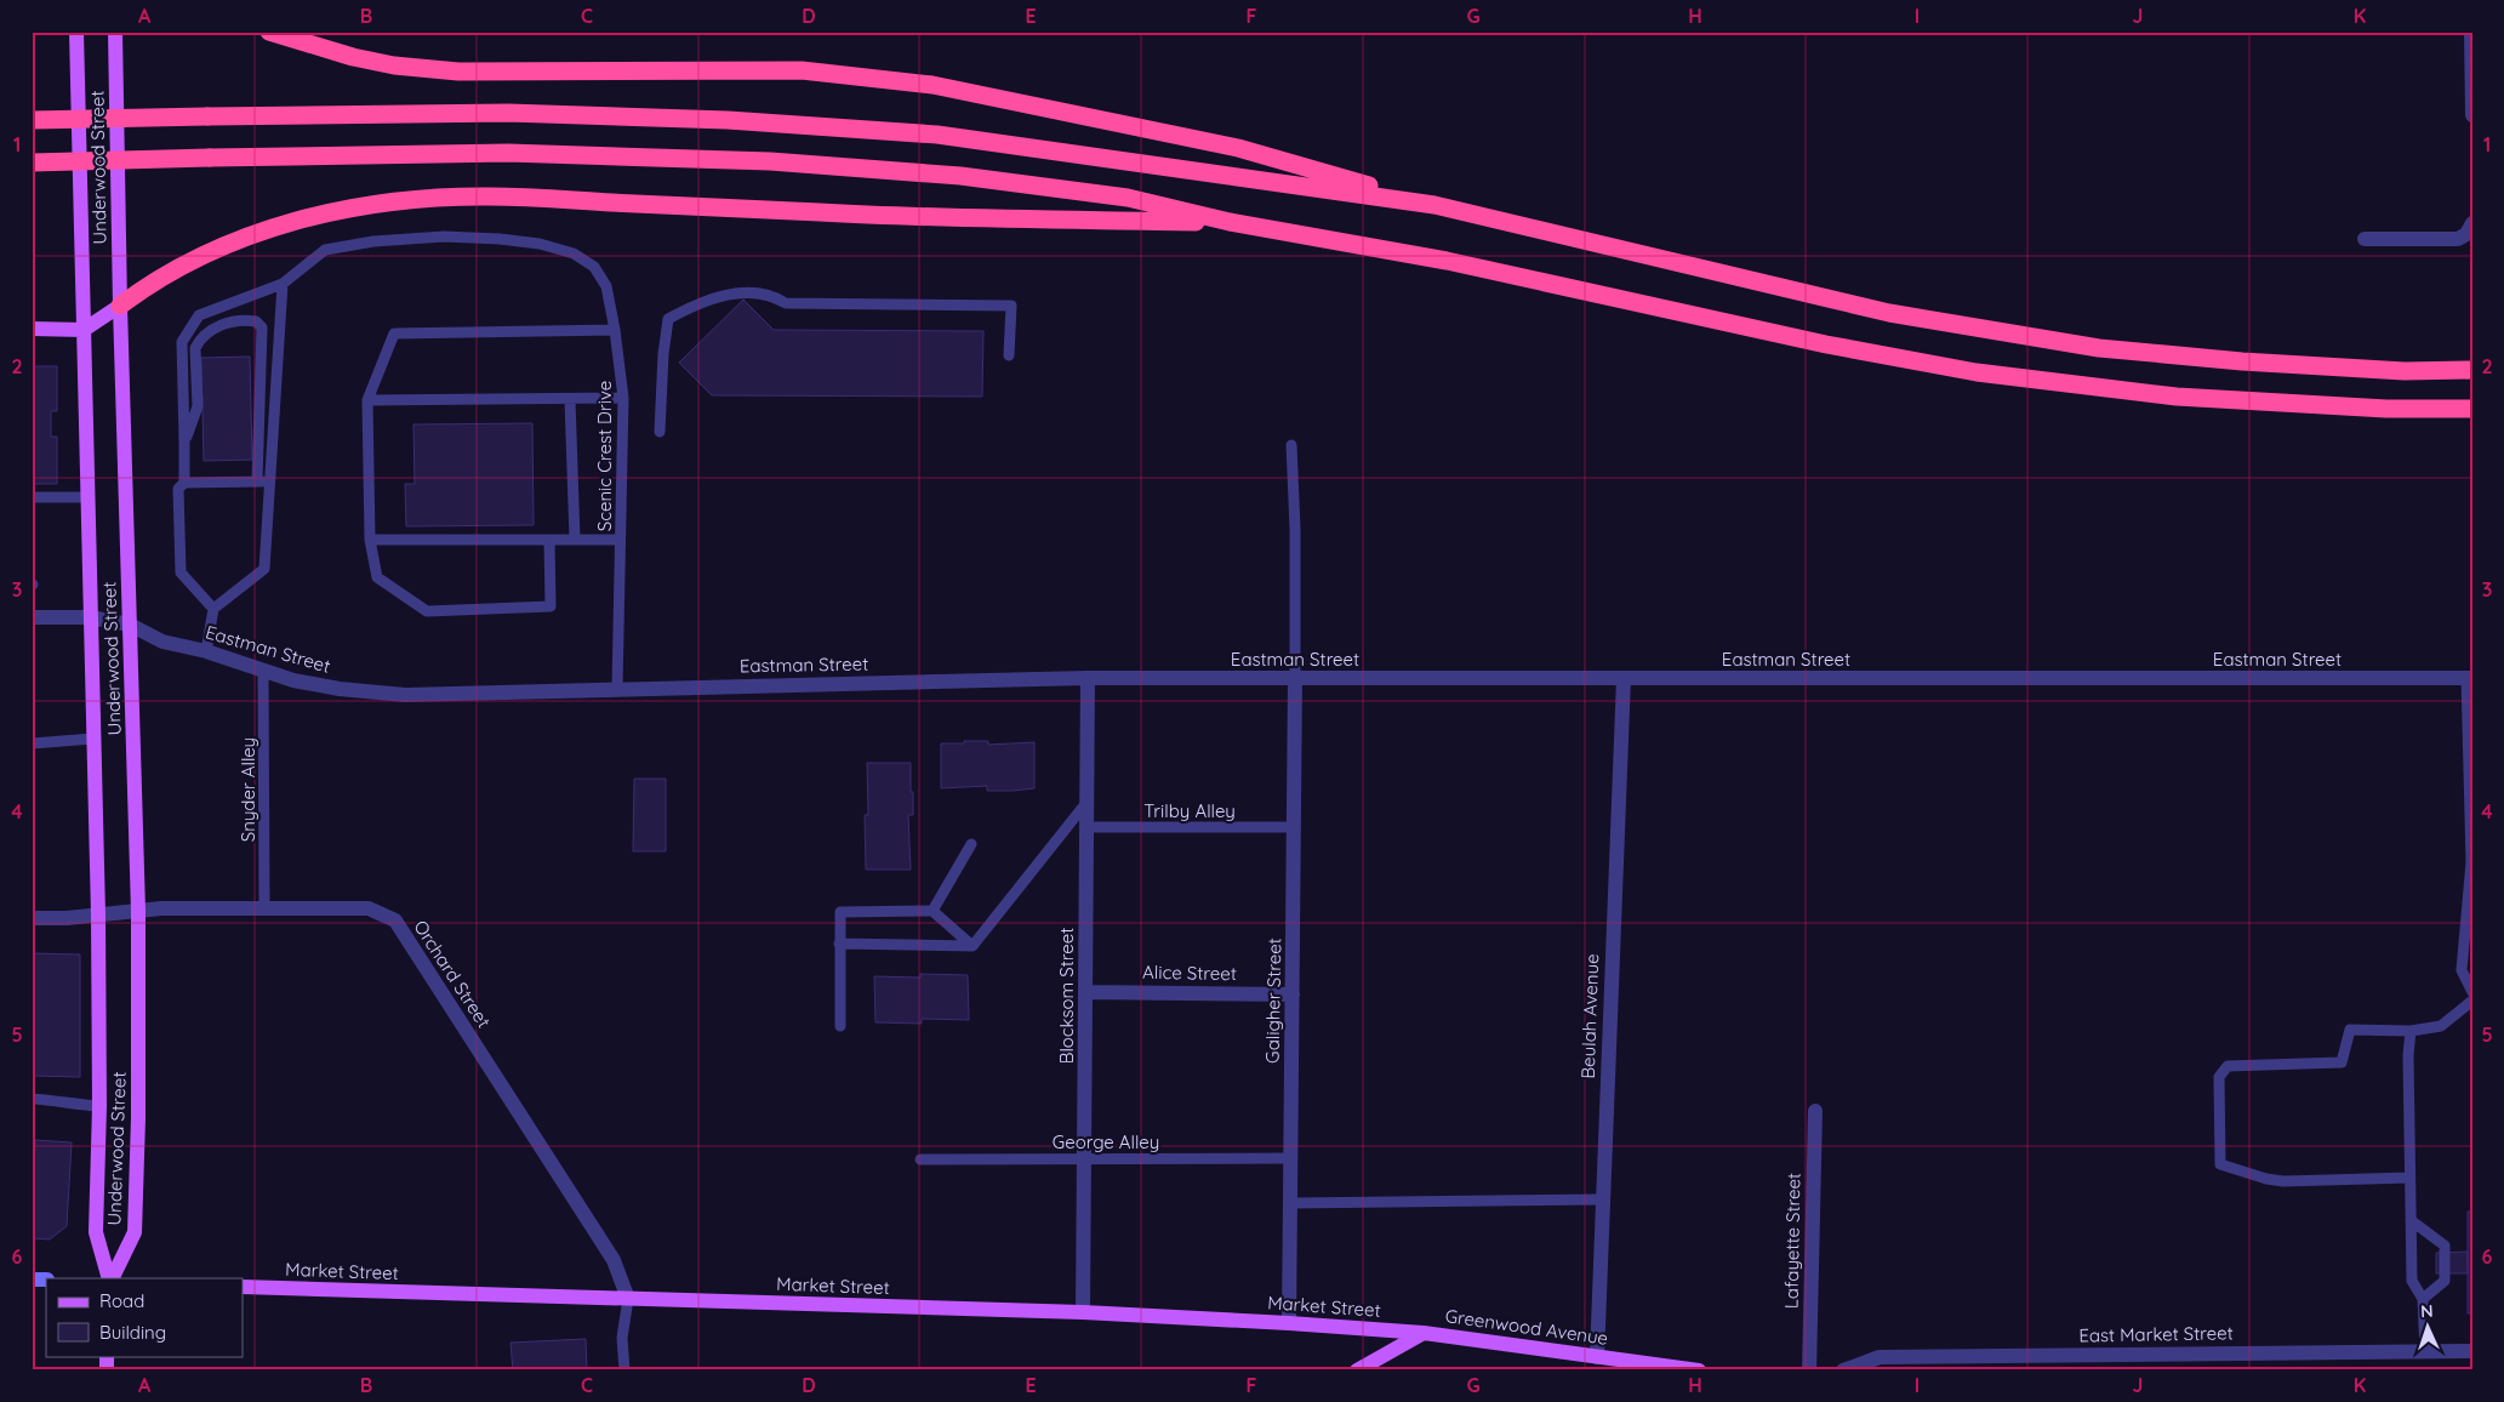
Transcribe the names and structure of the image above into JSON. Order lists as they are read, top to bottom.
{
  "streets": {
    "main road": ["Underwood Street", "Market Street", "Greenwood Avenue"],
    "street": [
      "Eastman Street",
      "Alice Street",
      "Orchard Street",
      "Blocksom Street",
      "Galigher Street",
      "Beulah Avenue",
      "Lafayette Street",
      "East Market Street"
    ],
    "lane": [
      "Scenic Crest Drive",
      "Snyder Alley",
      "Trilby Alley",
      "George Alley"
    ]
  },
  "crossings": [
    ["Underwood Street", "Eastman Street"],
    ["Underwood Street", "Orchard Street"],
    ["Scenic Crest Drive", "Eastman Street"],
    ["Eastman Street", "Snyder Alley"],
    ["Eastman Street", "Blocksom Street"],
    ["Eastman Street", "Galigher Street"],
    ["Eastman Street", "Beulah Avenue"],
    ["Snyder Alley", "Orchard Street"],
    ["Trilby Alley", "Blocksom Street"],
    ["Trilby Alley", "Galigher Street"],
    ["Alice Street", "Blocksom Street"],
    ["Alice Street", "Galigher Street"],
    ["Orchard Street", "Market Street"],
    ["Blocksom Street", "George Alley"],
    ["Blocksom Street", "Market Street"],
    ["Galigher Street", "George Alley"],
    ["Galigher Street", "Market Street"],
    ["Beulah Avenue", "Greenwood Avenue"],
    ["Market Street", "Greenwood Avenue"]
  ],
  "legend": ["Road", "Building"],
  "north": "top",
  "grid": {
    "columns": [
      "A",
      "B",
      "C",
      "D",
      "E",
      "F",
      "G",
      "H",
      "I",
      "J",
      "K"
    ],
    "rows": [
      "1",
      "2",
      "3",
      "4",
      "5",
      "6"
    ]
  }
}
